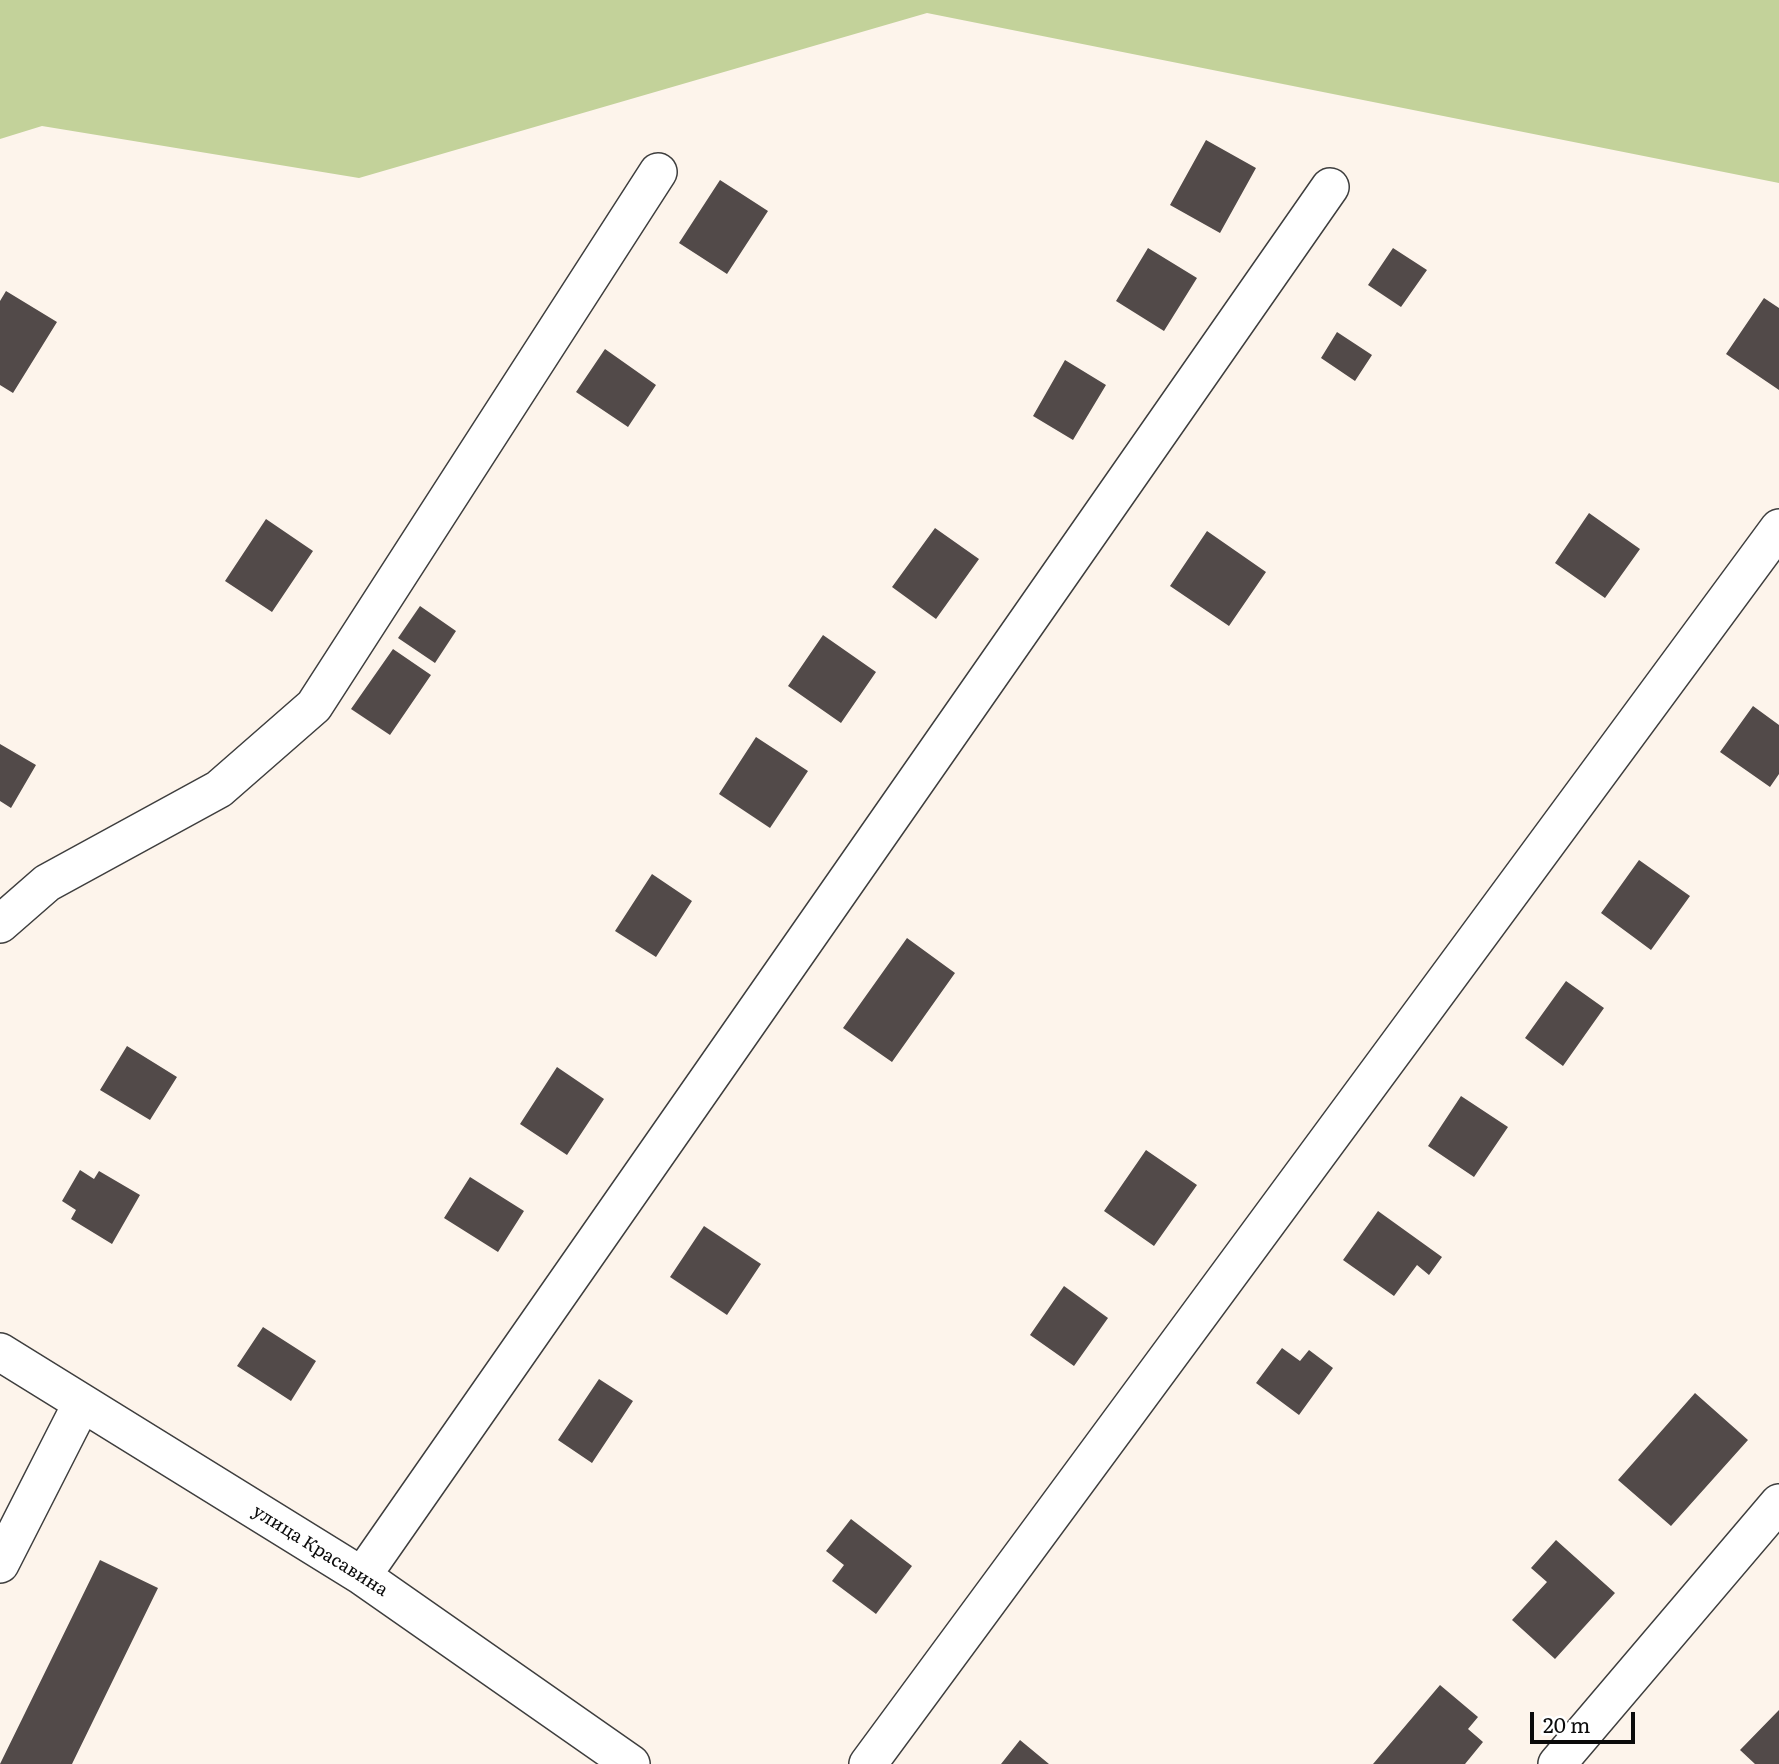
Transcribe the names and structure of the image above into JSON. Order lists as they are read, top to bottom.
{
  "streets": {
    "street": ["улица Красавина"]
  },
  "scale_bar": "20 m"
}
